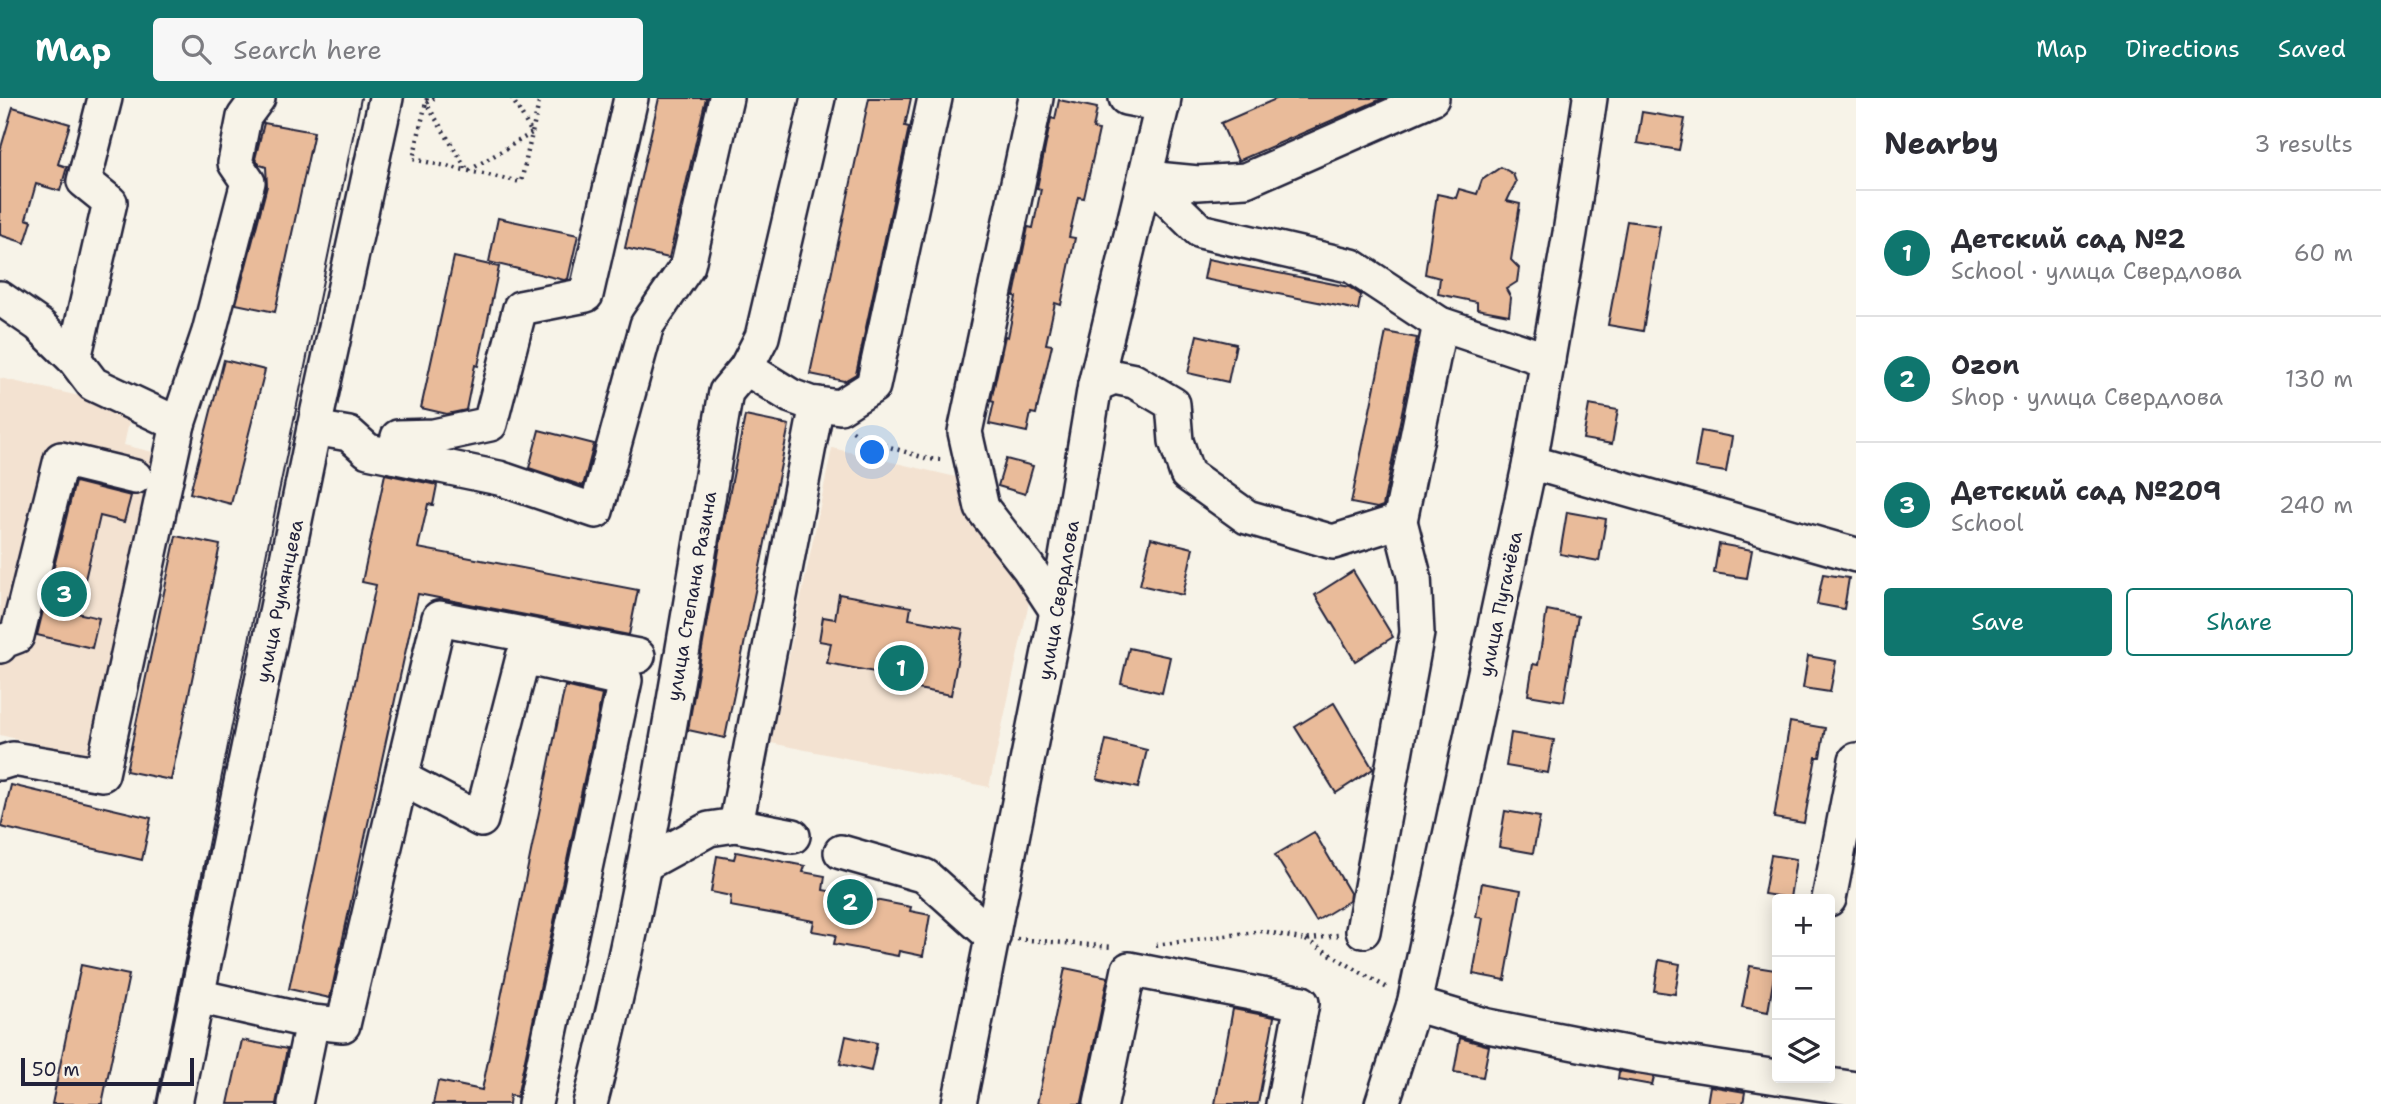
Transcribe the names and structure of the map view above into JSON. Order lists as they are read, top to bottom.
{
  "streets": {
    "street": [
      "улица Степана Разина",
      "улица Свердлова",
      "улица Румянцева",
      "улица Пугачёва"
    ]
  },
  "scale_bar": "50 m",
  "page": {
    "header": "Map",
    "search": "Search here",
    "nav": ["Map", "Directions", "Saved"],
    "heading": ["Nearby", "3 results"],
    "list": [
      {
        "mark": "1",
        "name": "Детский сад №2",
        "note": "School · улица Свердлова",
        "value": "60 m"
      },
      {
        "mark": "2",
        "name": "Ozon",
        "note": "Shop · улица Свердлова",
        "value": "130 m"
      },
      {
        "mark": "3",
        "name": "Детский сад №209",
        "note": "School",
        "value": "240 m"
      }
    ],
    "pins": ["3", "1", "2"],
    "buttons": ["Save", "Share"],
    "map_buttons": ["+", "−"],
    "scale": "50 m"
  }
}
